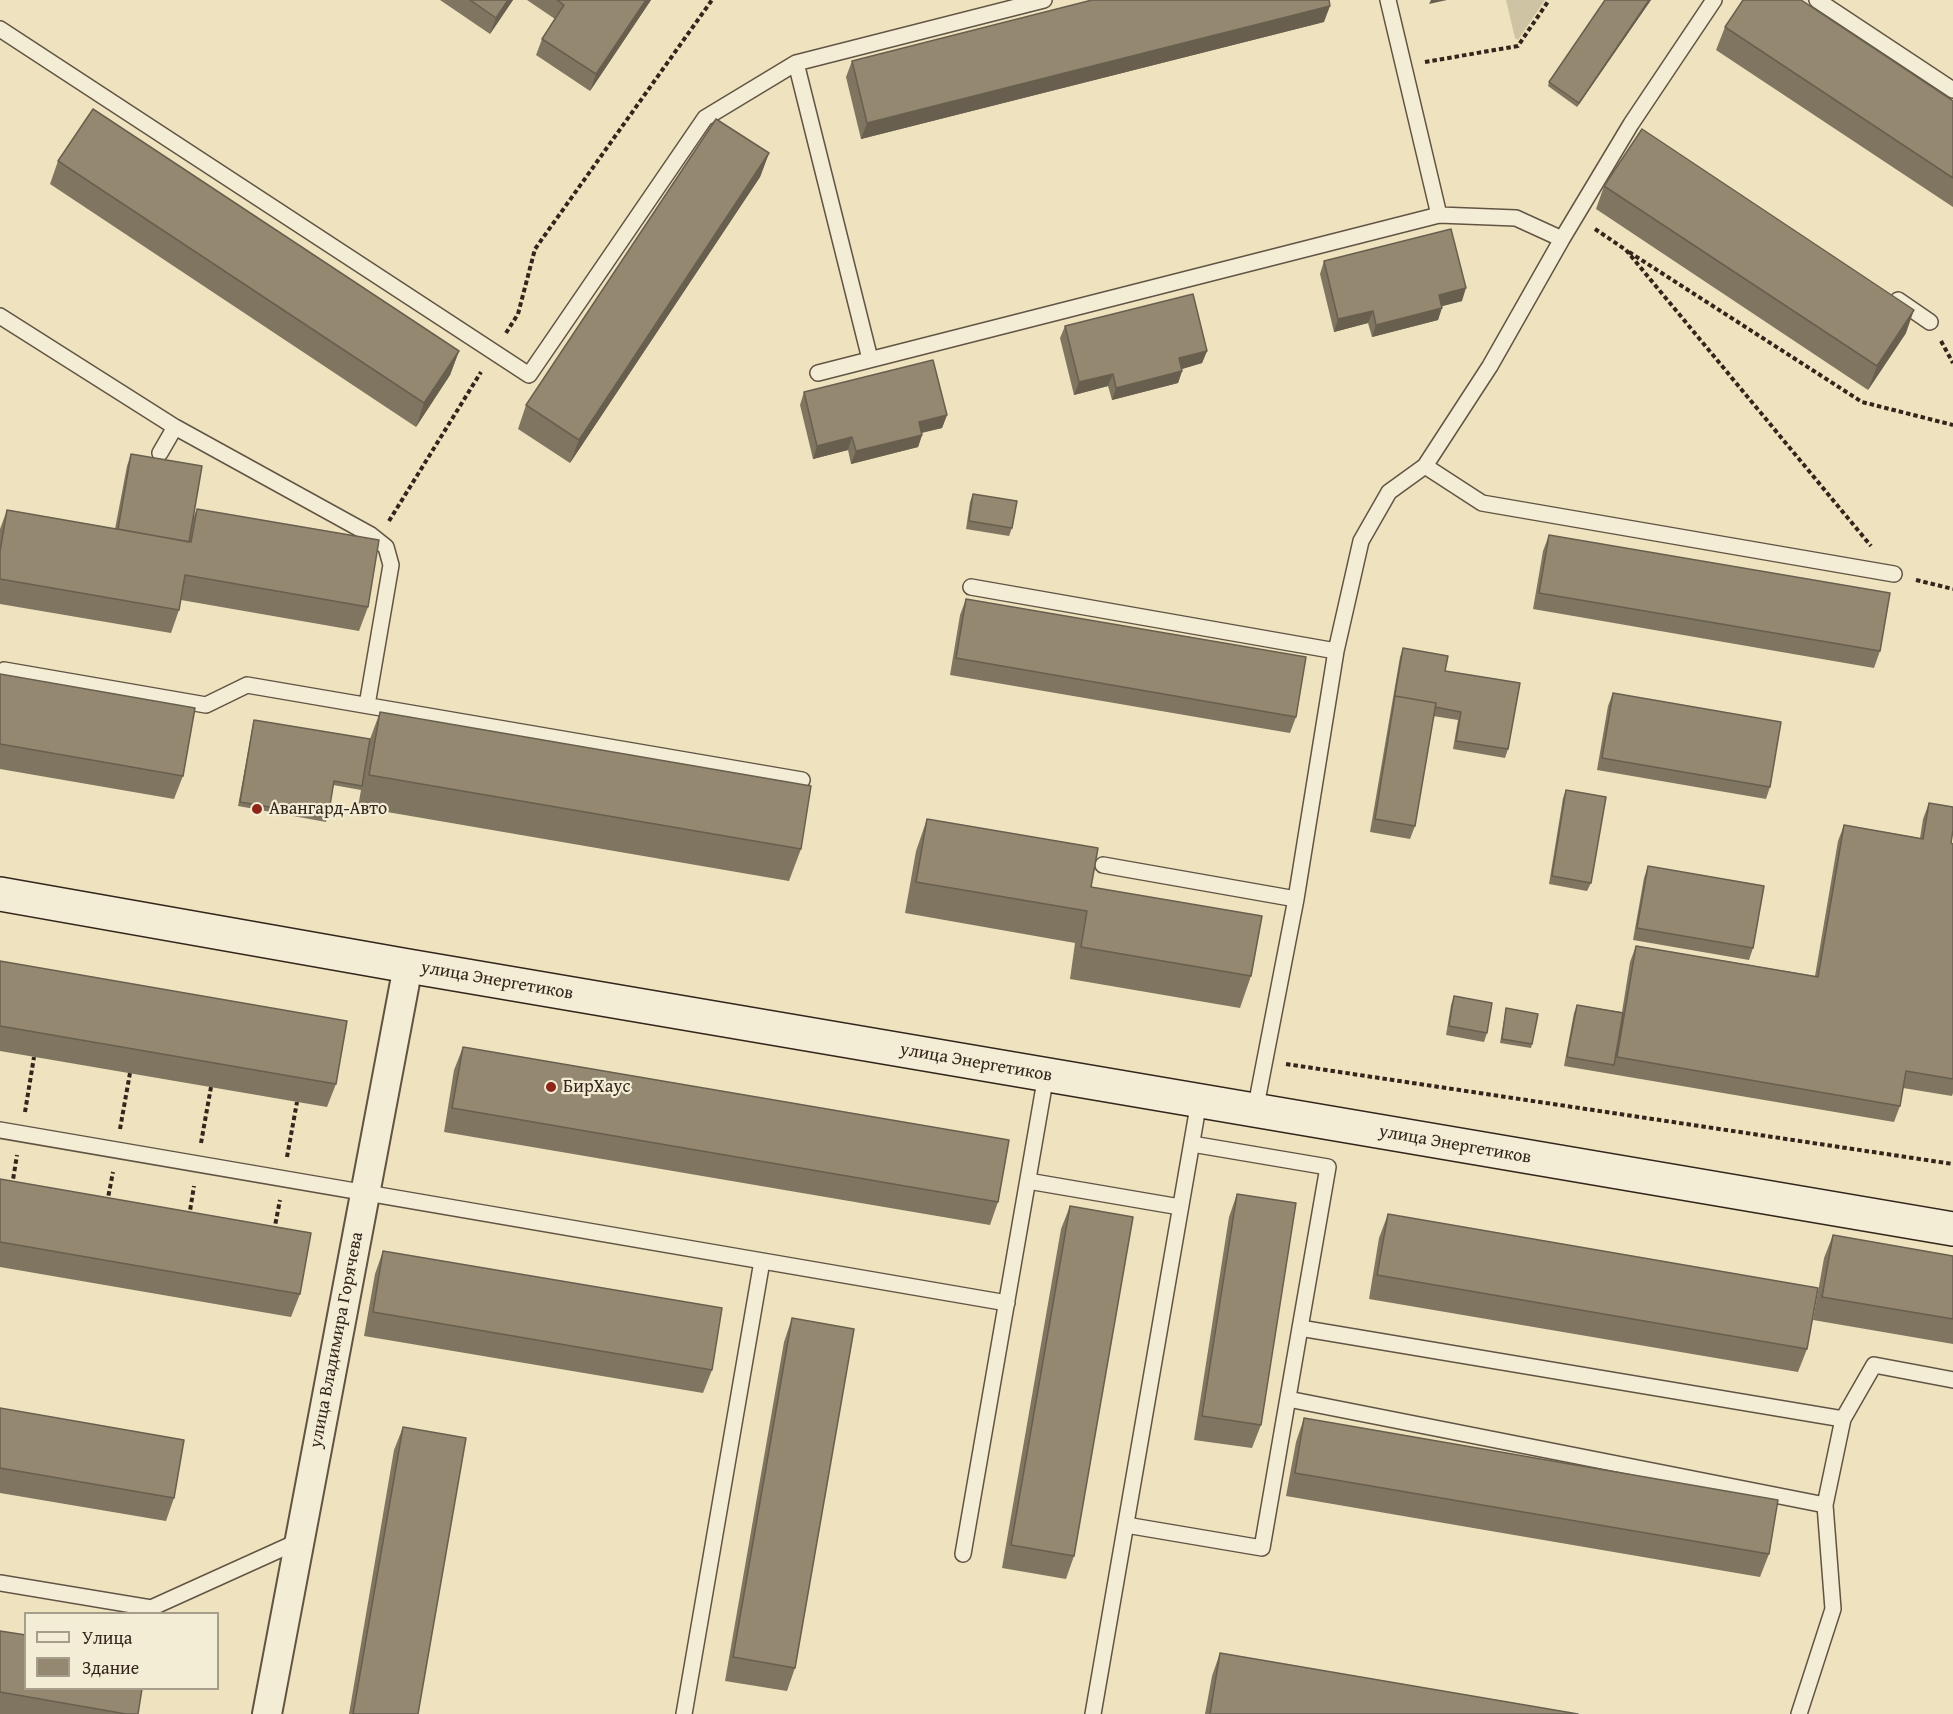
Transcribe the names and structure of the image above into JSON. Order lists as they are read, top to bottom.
{
  "streets": {
    "main road": ["улица Энергетиков"],
    "street": ["улица Владимира Горячева"]
  },
  "crossings": [
    ["улица Энергетиков", "улица Владимира Горячева"]
  ],
  "places": ["Авангард-Авто", "БирХаус"],
  "legend": ["Улица", "Здание"]
}
